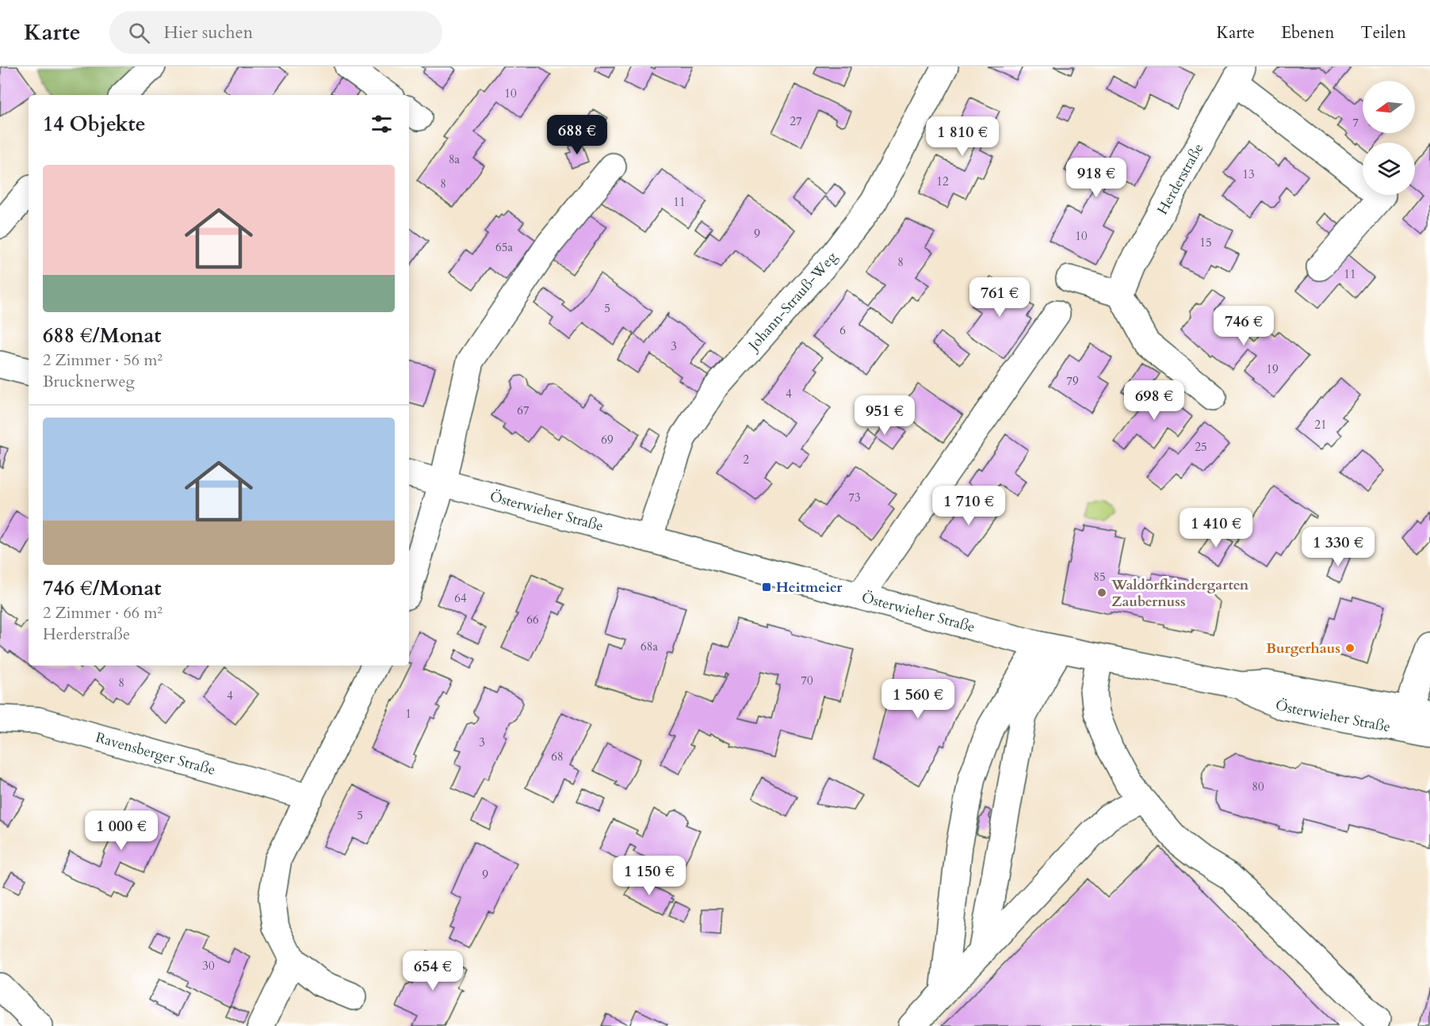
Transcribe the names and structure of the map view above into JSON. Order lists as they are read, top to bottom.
{
  "streets": {
    "street": [
      "Herderstraße",
      "Johann-Strauß-Weg",
      "Österwieher Straße",
      "Ravensberger Straße"
    ]
  },
  "crossings": [
    ["Johann-Strauß-Weg", "Österwieher Straße"]
  ],
  "places": {
    "transit": ["Heitmeier"],
    "other": ["Waldorfkindergarten Zaubernuss", "Burgerhaus"]
  },
  "house_numbers": [
    "10",
    "27",
    "7",
    "8a",
    "13",
    "12",
    "8",
    "11",
    "9",
    "10",
    "15",
    "65a",
    "8",
    "11",
    "5",
    "6",
    "3",
    "19",
    "79",
    "4",
    "67",
    "21",
    "69",
    "25",
    "2",
    "73",
    "85",
    "64",
    "66",
    "68a",
    "70",
    "8",
    "4",
    "1",
    "3",
    "68",
    "80",
    "5",
    "9",
    "30"
  ],
  "north": "left",
  "page": {
    "header": "Karte",
    "search": "Hier suchen",
    "nav": ["Karte", "Ebenen", "Teilen"],
    "heading": "14 Objekte",
    "price": [
      "688 €",
      "1 810 €",
      "918 €",
      "761 €",
      "746 €",
      "698 €",
      "951 €",
      "1 710 €",
      "1 410 €",
      "1 330 €",
      "1 560 €",
      "1 000 €",
      "1 150 €",
      "654 €"
    ],
    "list": [
      {
        "name": "688 €/Monat",
        "note": "2 Zimmer · 56 m² · Brucknerweg"
      },
      {
        "name": "746 €/Monat",
        "note": "2 Zimmer · 66 m² · Herderstraße"
      }
    ]
  }
}
